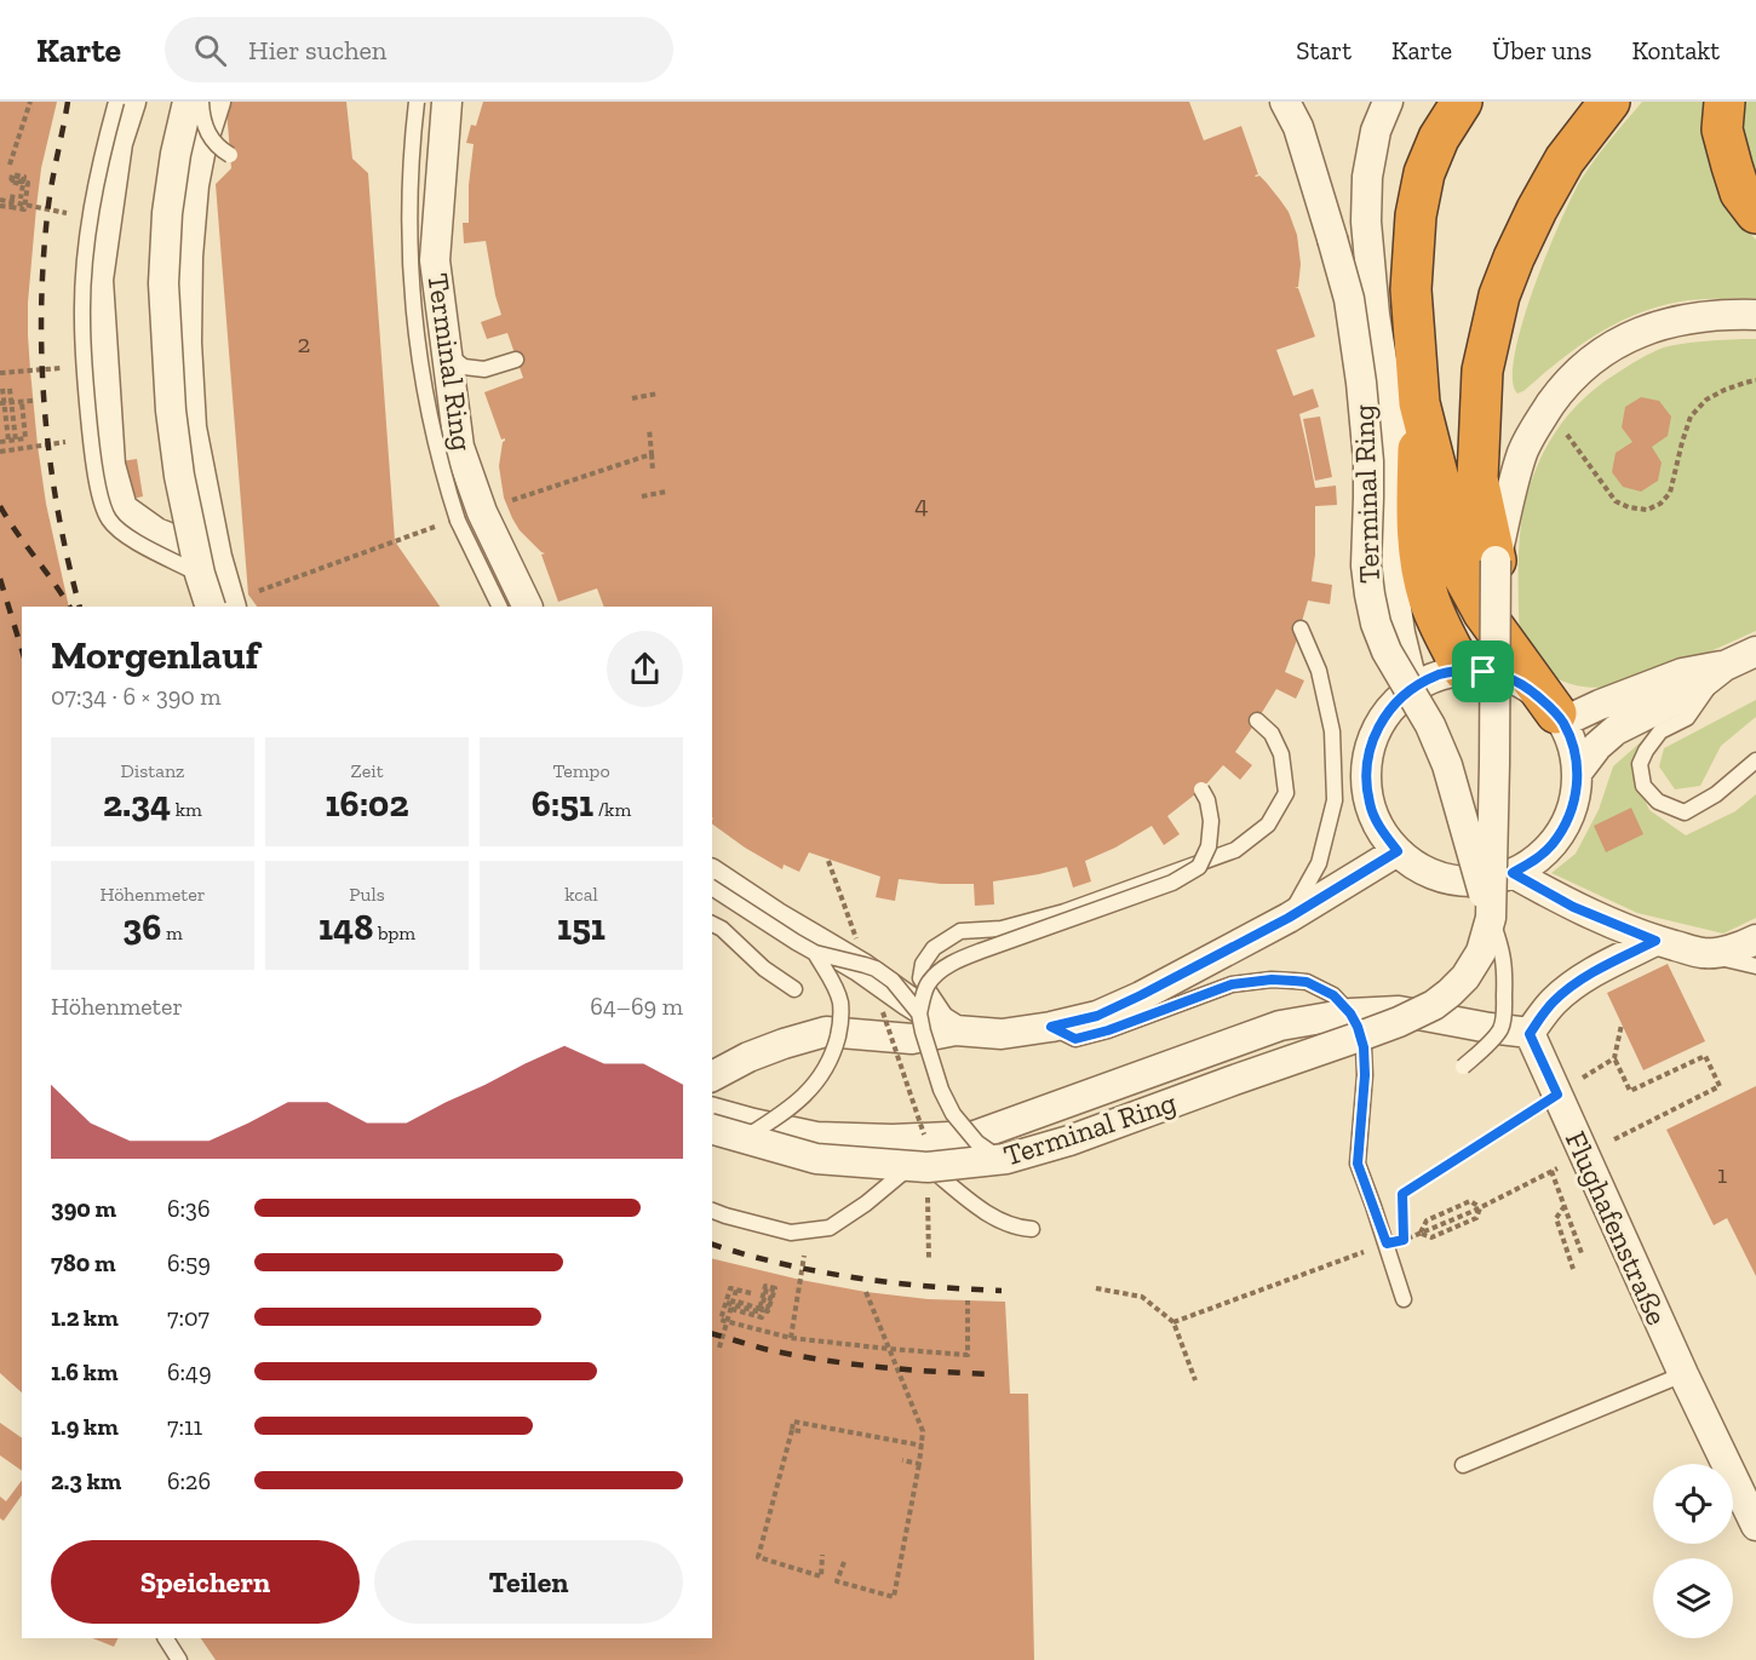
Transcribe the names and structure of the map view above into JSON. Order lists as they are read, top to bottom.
{
  "streets": {
    "street": ["Terminal Ring", "Flughafenstraße"]
  },
  "crossings": [
    ["Terminal Ring", "Flughafenstraße"]
  ],
  "house_numbers": ["2", "4", "1"],
  "page": {
    "header": "Karte",
    "search": "Hier suchen",
    "nav": [
      "Start",
      "Karte",
      "Über uns",
      "Kontakt"
    ],
    "heading": ["Morgenlauf", "07:34 · 6 × 390 m"],
    "stats": [
      ["Distanz", "2.34 km"],
      ["Zeit", "16:02"],
      ["Tempo", "6:51 /km"],
      ["Höhenmeter", "36 m"],
      ["Puls", "148 bpm"],
      ["kcal", "151"]
    ],
    "chart": ["Höhenmeter", "64–69 m"],
    "list": [
      {
        "name": "390 m",
        "note": "6:36"
      },
      {
        "name": "780 m",
        "note": "6:59"
      },
      {
        "name": "1.2 km",
        "note": "7:07"
      },
      {
        "name": "1.6 km",
        "note": "6:49"
      },
      {
        "name": "1.9 km",
        "note": "7:11"
      },
      {
        "name": "2.3 km",
        "note": "6:26"
      }
    ],
    "buttons": ["Speichern", "Teilen"]
  }
}
